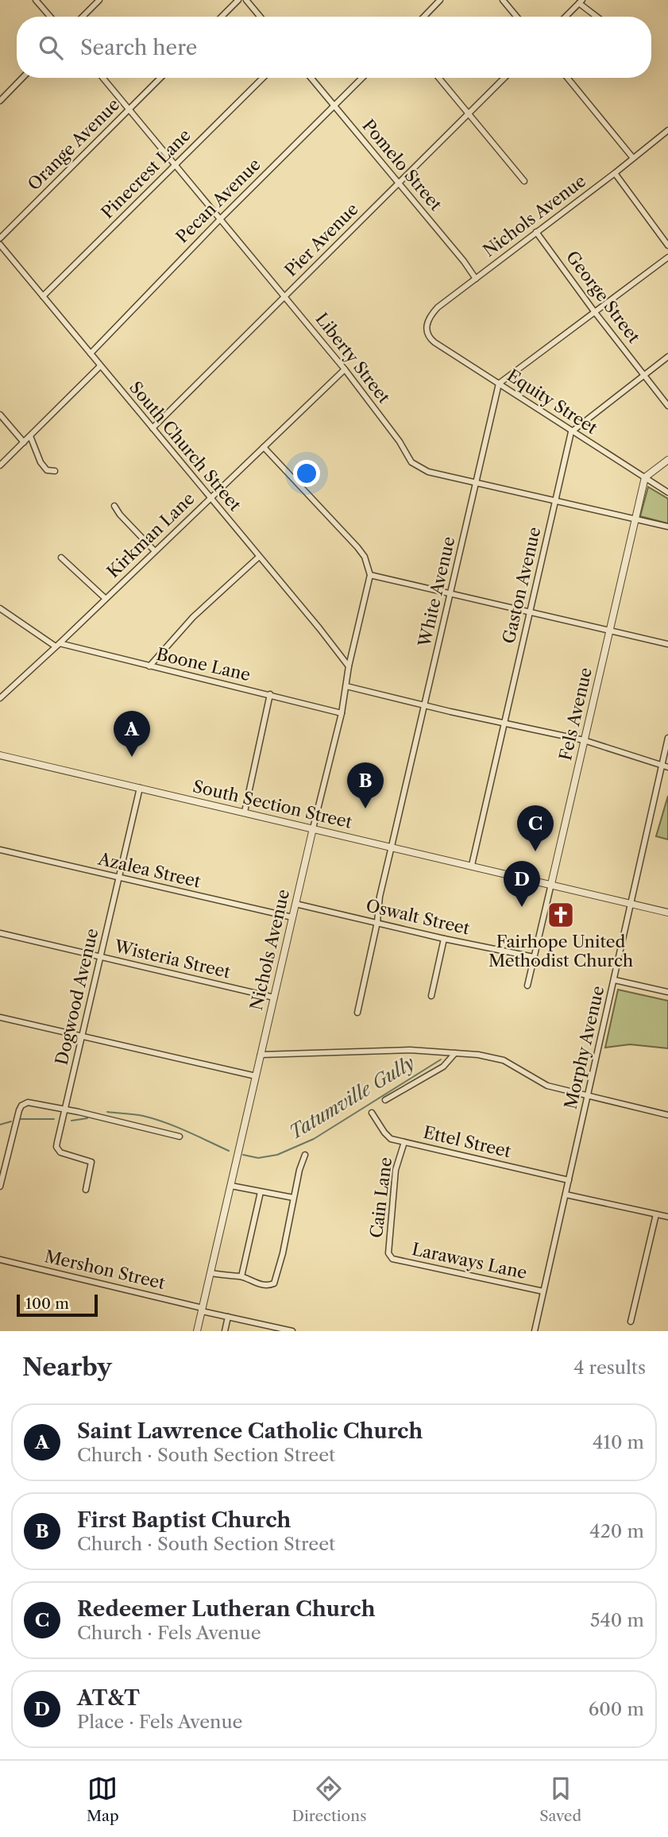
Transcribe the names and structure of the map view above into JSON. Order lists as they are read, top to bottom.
{
  "streets": {
    "street": [
      "Orange Avenue",
      "Pomelo Street",
      "Pinecrest Lane",
      "Pecan Avenue",
      "Nichols Avenue",
      "Pier Avenue",
      "George Street",
      "Liberty Street",
      "Equity Street",
      "South Church Street",
      "Kirkman Lane",
      "Gaston Avenue",
      "White Avenue",
      "Boone Lane",
      "Fels Avenue",
      "South Section Street",
      "Azalea Street",
      "Oswalt Street",
      "Wisteria Street",
      "Dogwood Avenue",
      "Morphy Avenue",
      "Ettel Street",
      "Cain Lane",
      "Laraways Lane",
      "Mershon Street"
    ]
  },
  "crossings": [
    ["Orange Avenue", "Liberty Street"],
    ["Pomelo Street", "Pecan Avenue"],
    ["Pomelo Street", "Nichols Avenue"],
    ["Pomelo Street", "Pier Avenue"],
    ["Pinecrest Lane", "Liberty Street"],
    ["Pinecrest Lane", "South Church Street"],
    ["Pecan Avenue", "Liberty Street"],
    ["Pecan Avenue", "South Church Street"],
    ["Nichols Avenue", "George Street"],
    ["Nichols Avenue", "Equity Street"],
    ["Nichols Avenue", "South Church Street"],
    ["Nichols Avenue", "Boone Lane"],
    ["Nichols Avenue", "South Section Street"],
    ["Nichols Avenue", "Azalea Street"],
    ["Nichols Avenue", "Oswalt Street"],
    ["Nichols Avenue", "Wisteria Street"],
    ["Nichols Avenue", "Mershon Street"],
    ["Pier Avenue", "Liberty Street"],
    ["Pier Avenue", "South Church Street"],
    ["Liberty Street", "Kirkman Lane"],
    ["Liberty Street", "Gaston Avenue"],
    ["Liberty Street", "White Avenue"],
    ["Liberty Street", "Fels Avenue"],
    ["Equity Street", "Gaston Avenue"],
    ["Equity Street", "White Avenue"],
    ["Equity Street", "Fels Avenue"],
    ["South Church Street", "Kirkman Lane"],
    ["Kirkman Lane", "Boone Lane"],
    ["Gaston Avenue", "South Section Street"],
    ["White Avenue", "South Section Street"],
    ["White Avenue", "Oswalt Street"],
    ["Fels Avenue", "South Section Street"],
    ["Fels Avenue", "Oswalt Street"],
    ["South Section Street", "Dogwood Avenue"],
    ["South Section Street", "Morphy Avenue"],
    ["Azalea Street", "Dogwood Avenue"],
    ["Wisteria Street", "Dogwood Avenue"],
    ["Morphy Avenue", "Ettel Street"],
    ["Morphy Avenue", "Laraways Lane"],
    ["Ettel Street", "Cain Lane"],
    ["Cain Lane", "Laraways Lane"]
  ],
  "water": ["Tatumville Gully"],
  "places": {
    "church": ["Fairhope United Methodist Church"]
  },
  "scale_bar": "100 m",
  "page": {
    "search": "Search here",
    "pins": [
      "A",
      "B",
      "C",
      "D"
    ],
    "scale": "100 m",
    "heading": ["Nearby", "4 results"],
    "list": [
      {
        "mark": "A",
        "name": "Saint Lawrence Catholic Church",
        "note": "Church · South Section Street",
        "value": "410 m"
      },
      {
        "mark": "B",
        "name": "First Baptist Church",
        "note": "Church · South Section Street",
        "value": "420 m"
      },
      {
        "mark": "C",
        "name": "Redeemer Lutheran Church",
        "note": "Church · Fels Avenue",
        "value": "540 m"
      },
      {
        "mark": "D",
        "name": "AT&T",
        "note": "Place · Fels Avenue",
        "value": "600 m"
      }
    ],
    "nav": ["Map", "Directions", "Saved"]
  }
}
